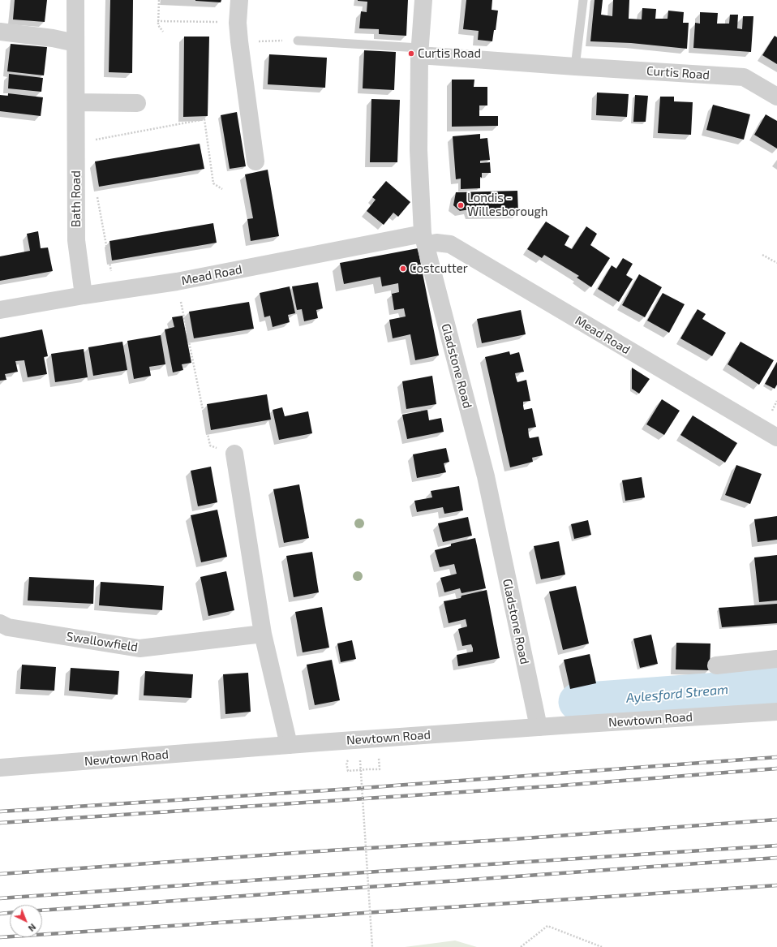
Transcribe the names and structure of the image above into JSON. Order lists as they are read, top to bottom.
{
  "streets": {
    "street": [
      "Curtis Road",
      "Bath Road",
      "Mead Road",
      "Gladstone Road",
      "Swallowfield",
      "Newtown Road"
    ]
  },
  "crossings": [
    ["Curtis Road", "Gladstone Road"],
    ["Bath Road", "Mead Road"],
    ["Mead Road", "Gladstone Road"],
    ["Gladstone Road", "Newtown Road"]
  ],
  "water": ["Aylesford Stream"],
  "places": ["Curtis Road", "Londis - Willesborough", "Costcutter"],
  "north": "bottom right"
}
